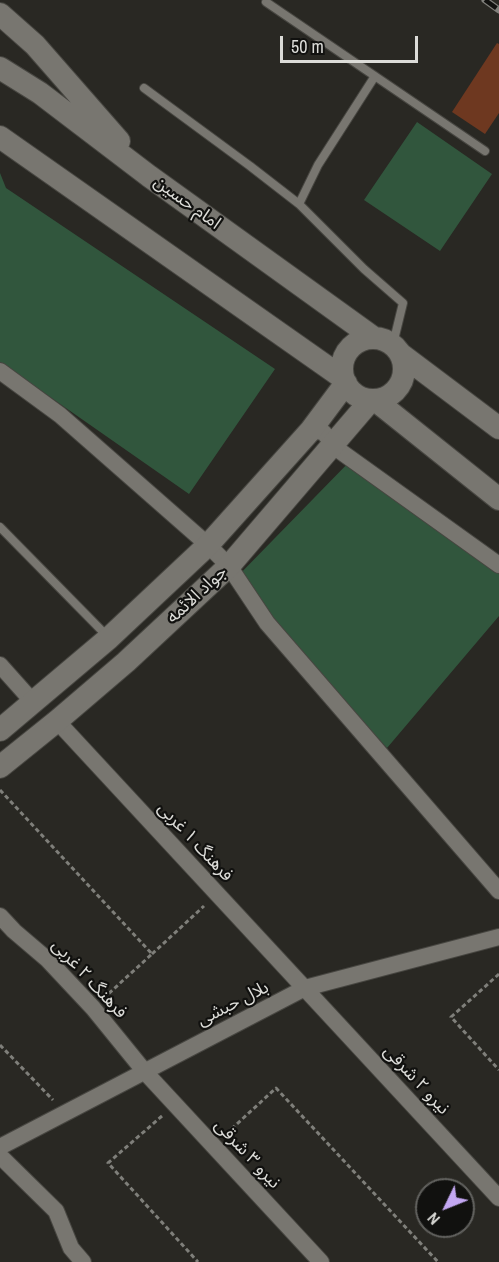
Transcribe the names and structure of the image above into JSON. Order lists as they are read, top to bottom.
{
  "streets": {
    "main road": ["امام حسین", "جواد الائمه"],
    "street": [
      "فرهنگ ۱ غربی",
      "فرهنگ ۲ غربی",
      "بلال حبشی",
      "نیرو ۲ شرقی",
      "نیرو ۳ شرقی"
    ]
  },
  "crossings": [
    ["امام حسین", "جواد الائمه"],
    ["جواد الائمه", "فرهنگ ۱ غربی"],
    ["فرهنگ ۱ غربی", "بلال حبشی"],
    ["فرهنگ ۱ غربی", "نیرو ۲ شرقی"],
    ["فرهنگ ۲ غربی", "بلال حبشی"],
    ["فرهنگ ۲ غربی", "نیرو ۳ شرقی"],
    ["بلال حبشی", "نیرو ۲ شرقی"],
    ["بلال حبشی", "نیرو ۳ شرقی"]
  ],
  "scale_bar": "50 m",
  "north": "bottom left"
}
